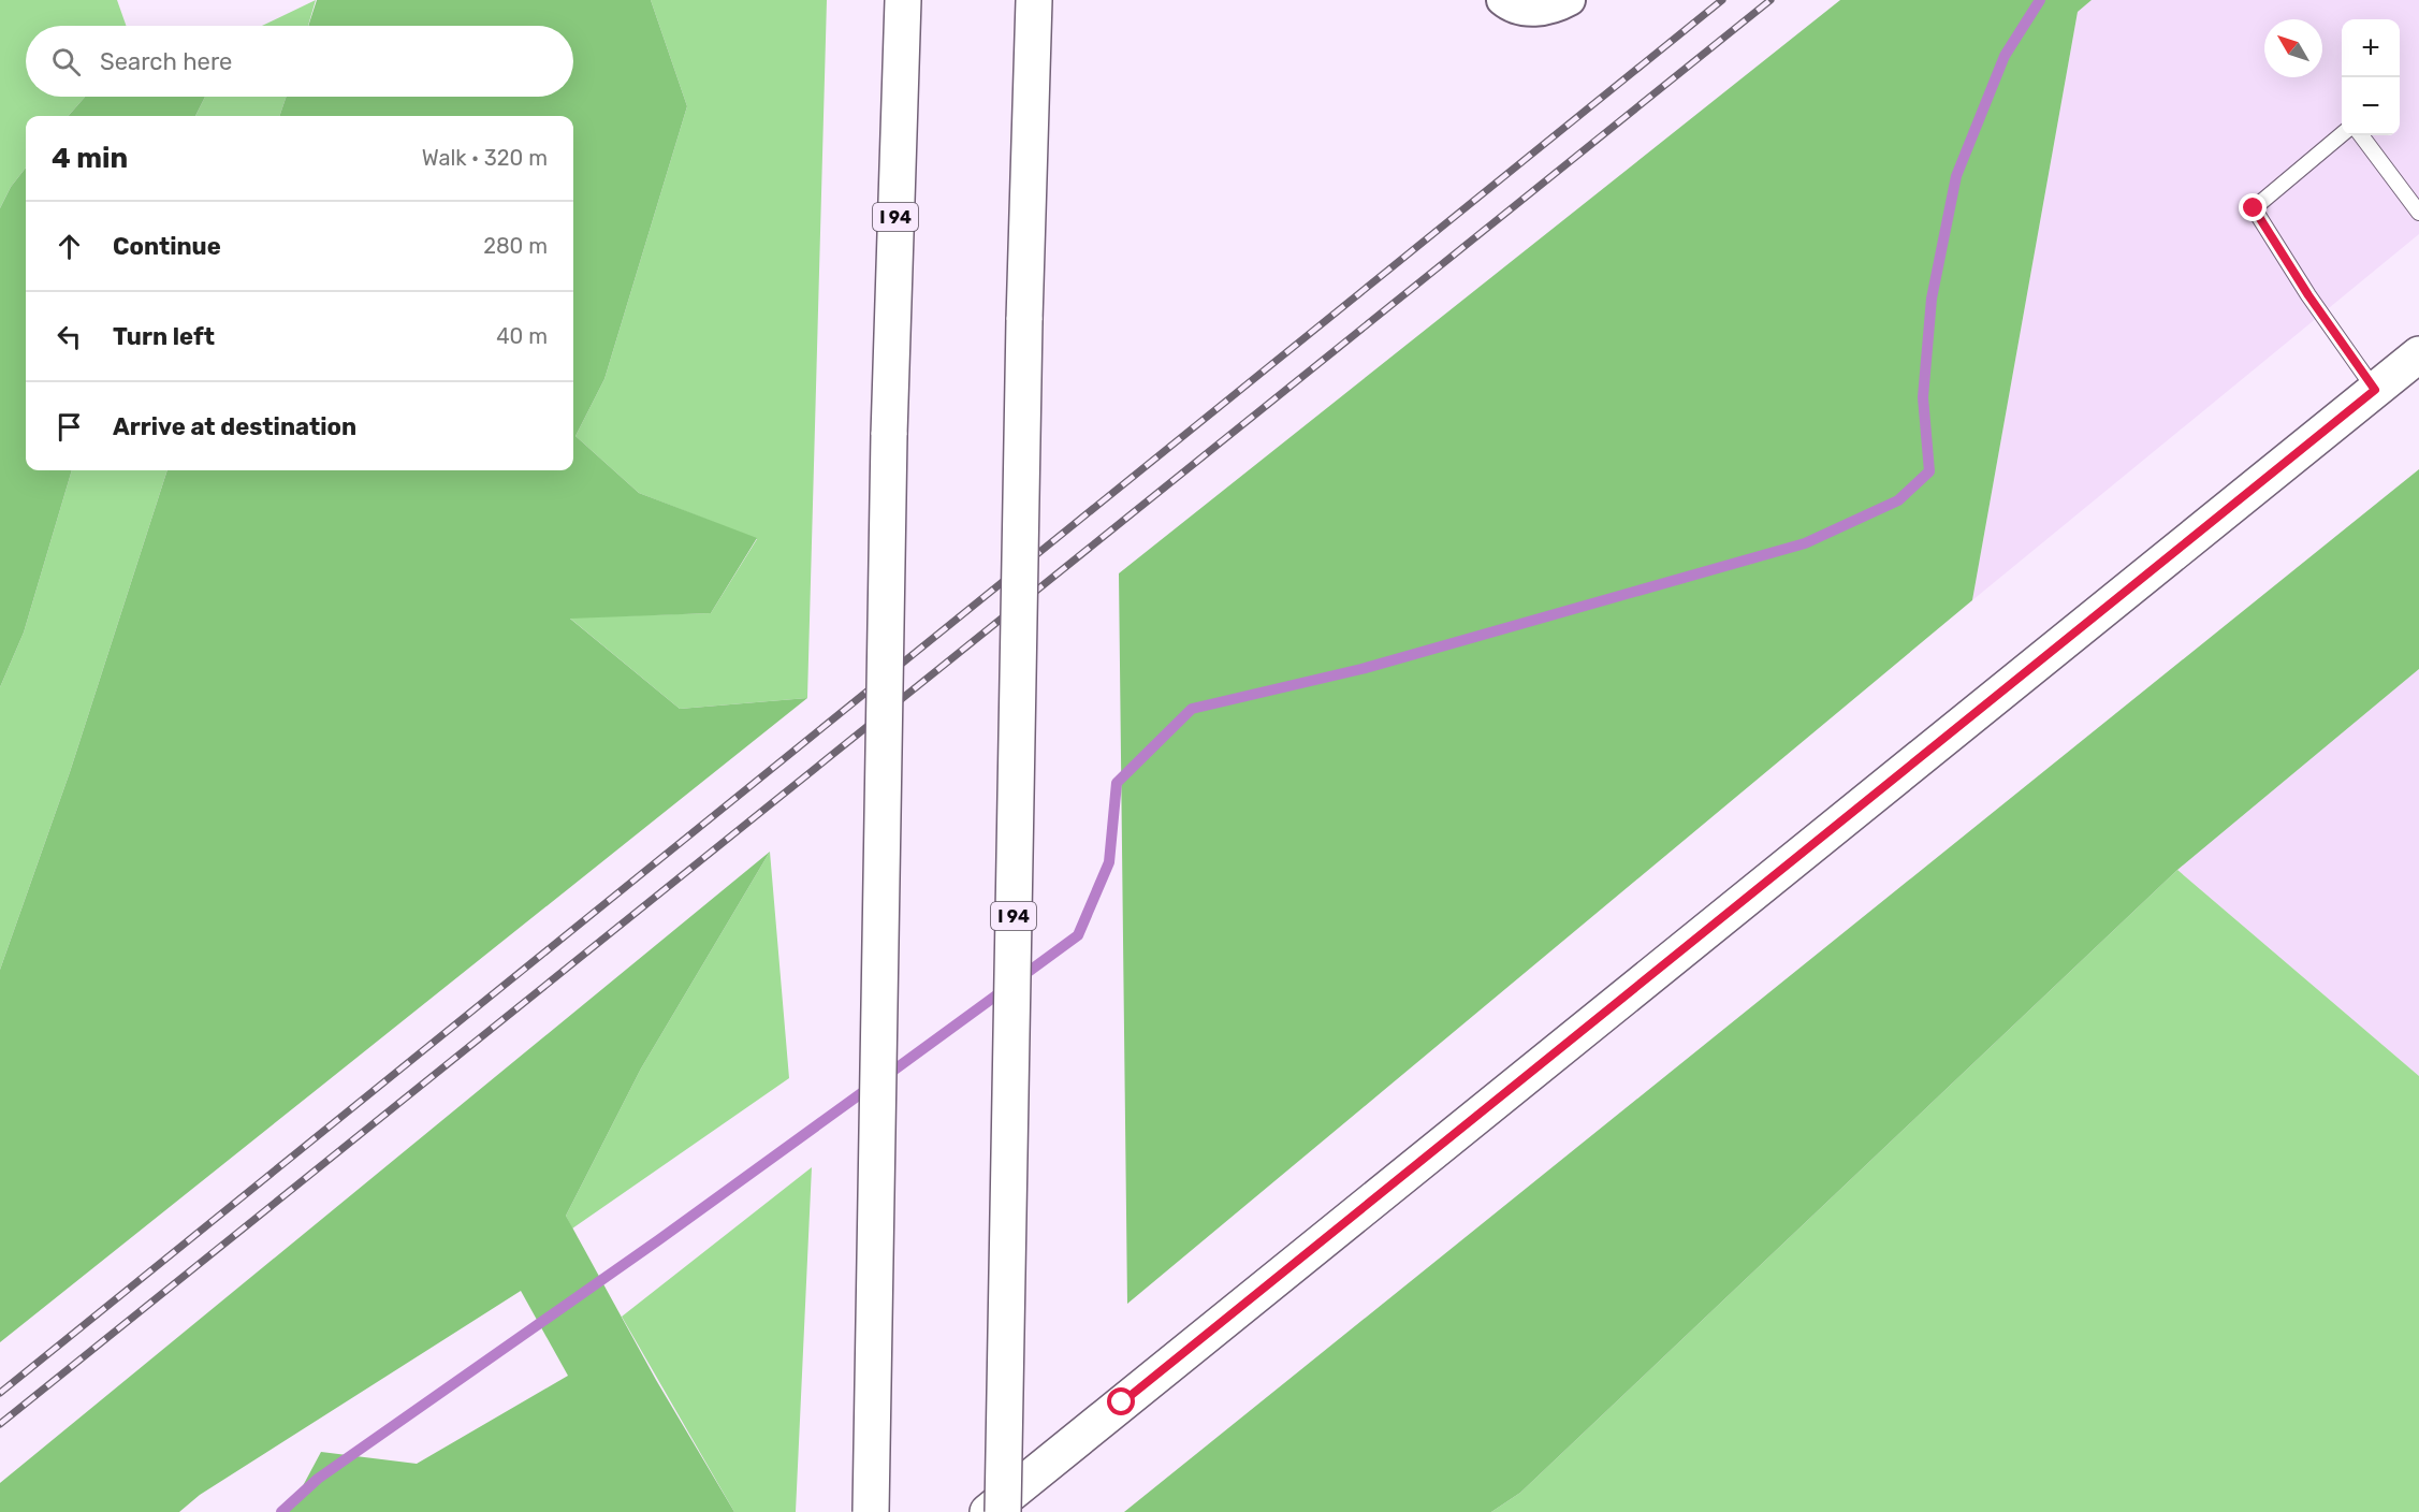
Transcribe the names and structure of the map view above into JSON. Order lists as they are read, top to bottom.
{
  "streets": {
    "main road": ["I 94"]
  },
  "north": "top left",
  "page": {
    "map_buttons": ["+", "−"],
    "search": "Search here",
    "heading": ["4 min", "Walk · 320 m"],
    "list": [
      ["Continue", "280 m"],
      ["Turn left", "40 m"],
      "Arrive at destination"
    ]
  }
}
